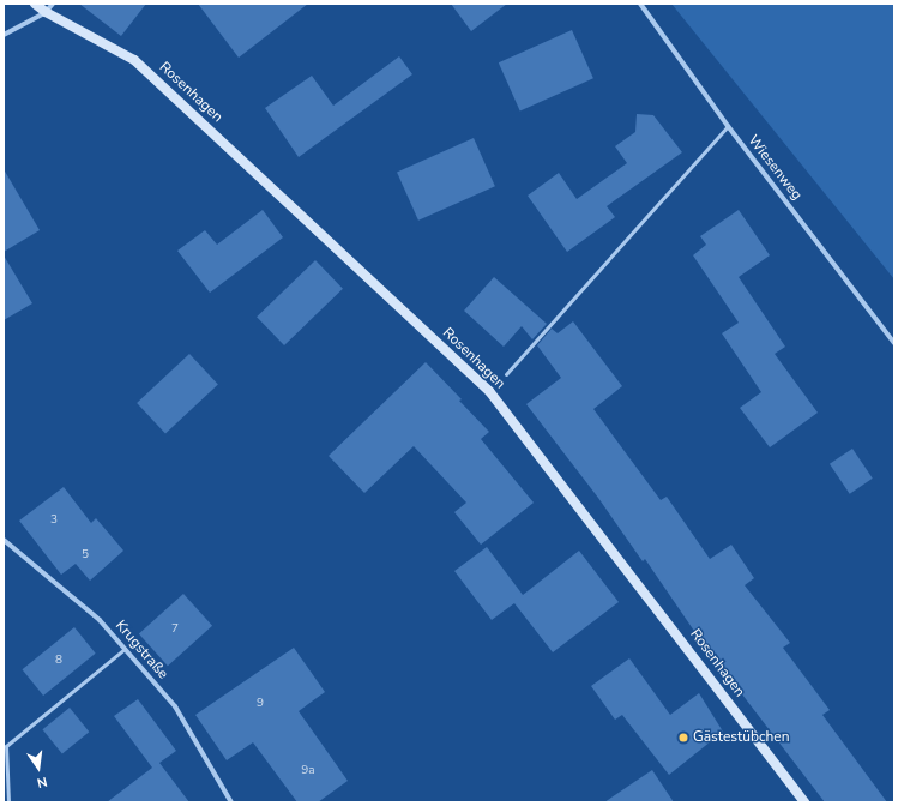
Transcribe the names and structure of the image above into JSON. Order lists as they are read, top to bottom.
{
  "streets": {
    "street": ["Rosenhagen", "Wiesenweg", "Krugstraße"]
  },
  "places": ["Gästestübchen"],
  "house_numbers": [
    "3",
    "5",
    "7",
    "8",
    "9",
    "9a"
  ],
  "north": "bottom"
}
